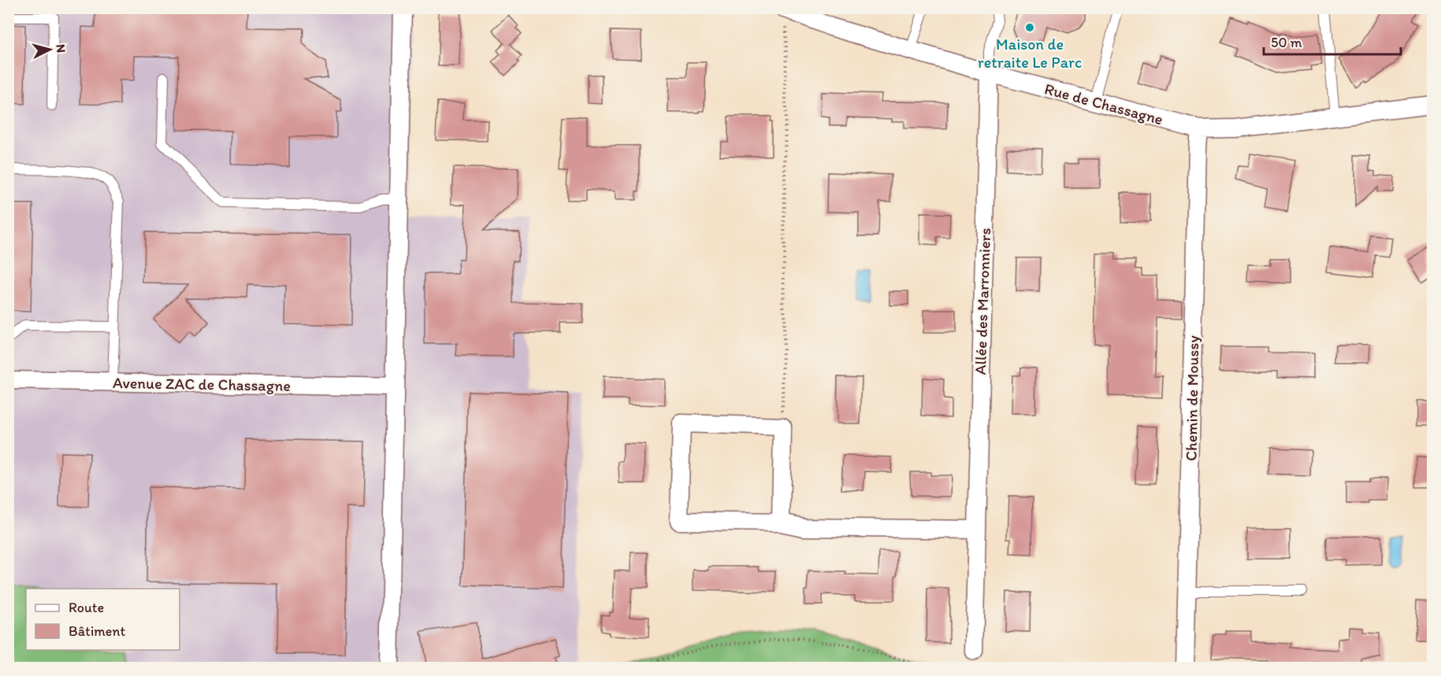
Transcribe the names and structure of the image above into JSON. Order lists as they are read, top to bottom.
{
  "streets": {
    "street": [
      "Rue de Chassagne",
      "Allée des Marronniers",
      "Avenue ZAC de Chassagne",
      "Chemin de Moussy"
    ]
  },
  "crossings": [
    ["Rue de Chassagne", "Allée des Marronniers"],
    ["Rue de Chassagne", "Chemin de Moussy"]
  ],
  "places": ["Maison de retraite Le Parc"],
  "legend": ["Route", "Bâtiment"],
  "scale_bar": "50 m",
  "north": "right"
}
